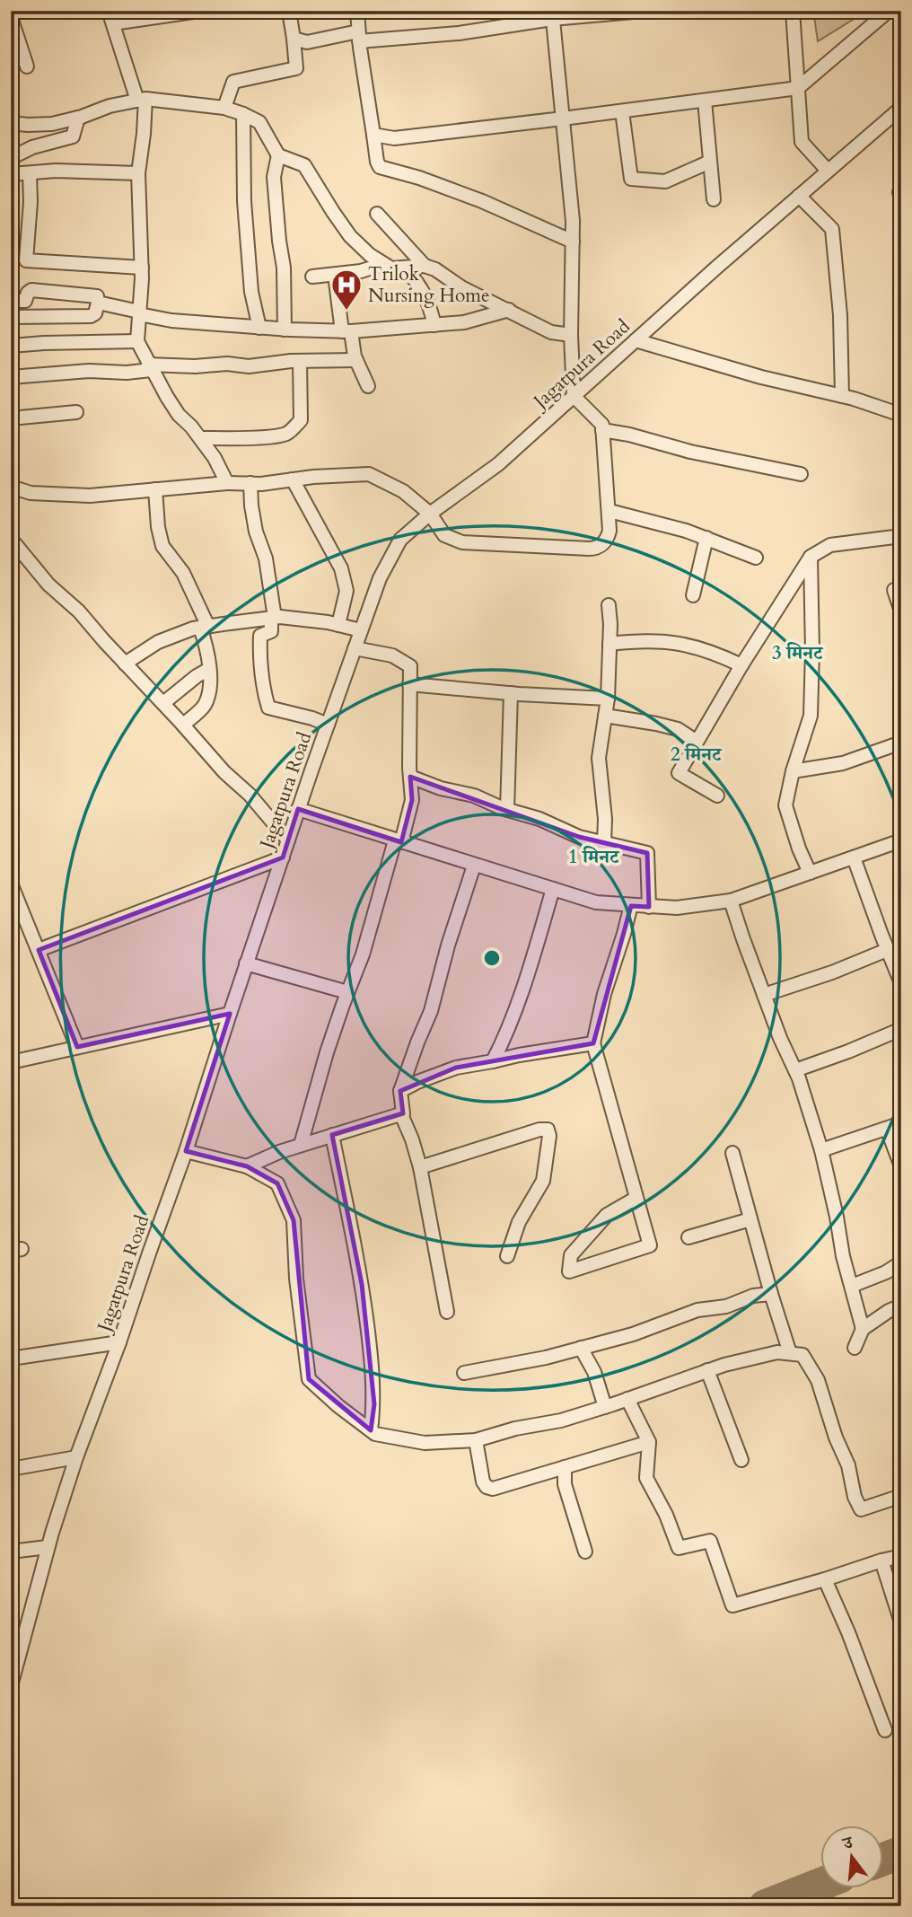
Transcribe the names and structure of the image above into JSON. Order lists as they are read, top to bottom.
{
  "streets": {
    "street": ["Jagatpura Road"]
  },
  "places": {
    "hospital": ["Trilok Nursing Home"]
  },
  "north": "top",
  "rings": ["3 मिनट", "2 मिनट", "1 मिनट"]
}
